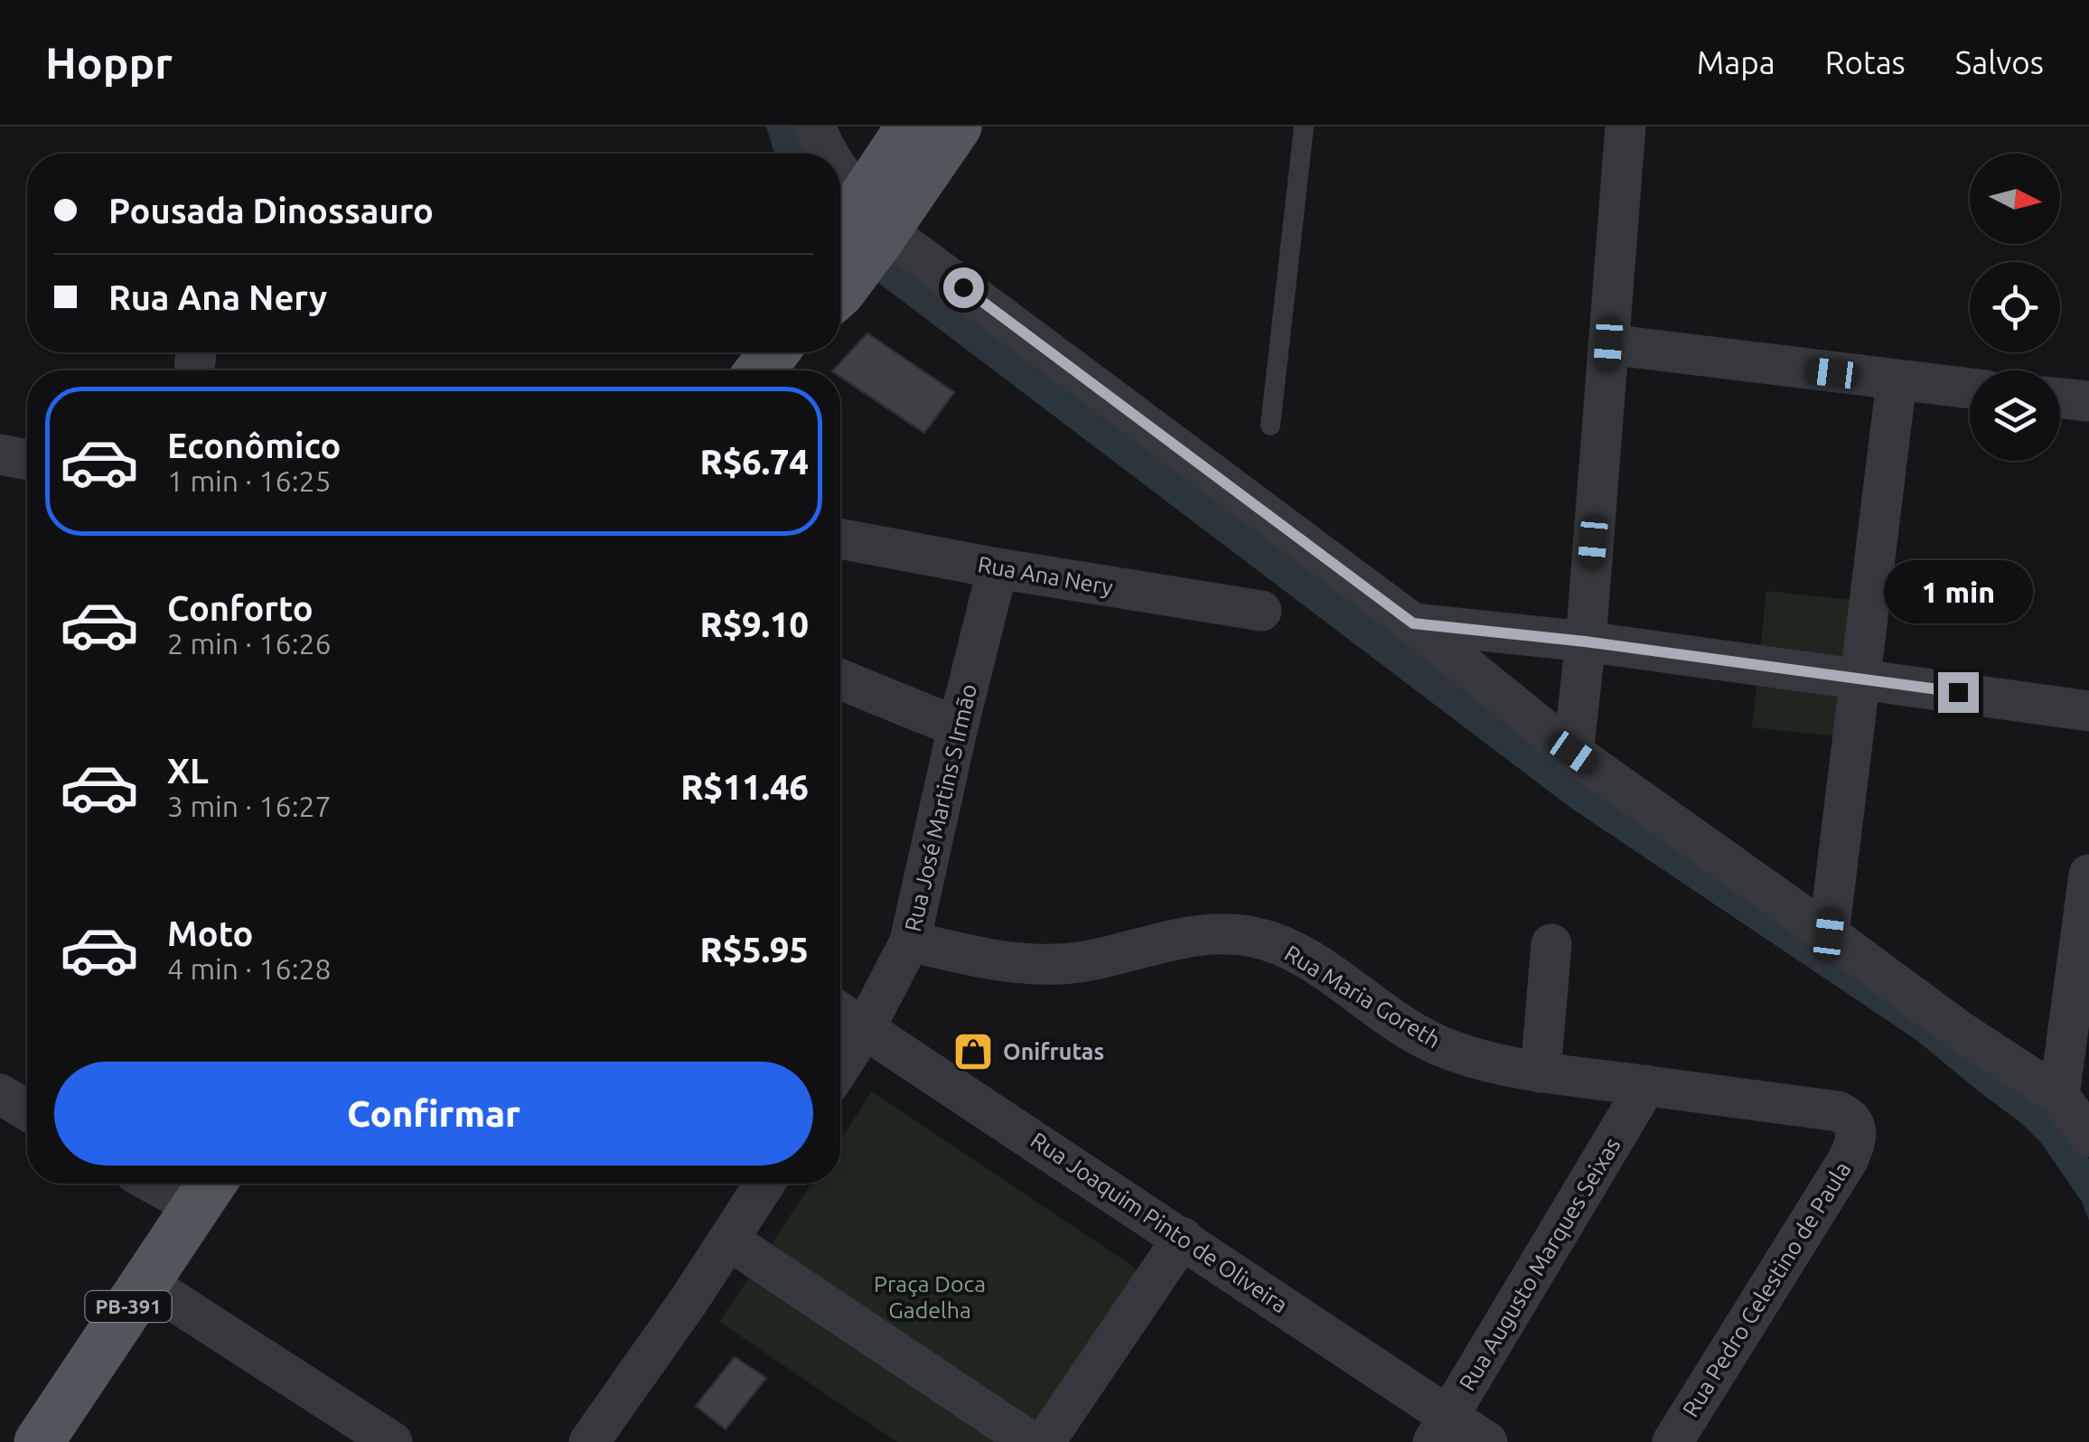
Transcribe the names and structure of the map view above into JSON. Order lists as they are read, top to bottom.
{
  "streets": {
    "main road": ["PB-391"],
    "street": [
      "Rua Ana Nery",
      "Rua José Martins S Irmão",
      "Rua Maria Goreth",
      "Rua Joaquim Pinto de Oliveira",
      "Rua Augusto Marques Seixas",
      "Rua Pedro Celestino de Paula"
    ]
  },
  "crossings": [
    ["Rua Ana Nery", "Rua José Martins S Irmão"],
    ["Rua José Martins S Irmão", "Rua Maria Goreth"],
    ["Rua José Martins S Irmão", "Rua Joaquim Pinto de Oliveira"],
    ["Rua Maria Goreth", "Rua Augusto Marques Seixas"],
    ["Rua Maria Goreth", "Rua Pedro Celestino de Paula"],
    ["Rua Joaquim Pinto de Oliveira", "Rua Augusto Marques Seixas"]
  ],
  "parks": ["Praça Doca Gadelha"],
  "places": {
    "shop": ["Onifrutas"]
  },
  "north": "right",
  "page": {
    "header": "Hoppr",
    "nav": ["Mapa", "Rotas", "Salvos"],
    "banner": ["Pousada Dinossauro", "Rua Ana Nery"],
    "list": [
      {
        "name": "Econômico",
        "note": "1 min · 16:25",
        "value": "R$6.74"
      },
      {
        "name": "Conforto",
        "note": "2 min · 16:26",
        "value": "R$9.10"
      },
      {
        "name": "XL",
        "note": "3 min · 16:27",
        "value": "R$11.46"
      },
      {
        "name": "Moto",
        "note": "4 min · 16:28",
        "value": "R$5.95"
      }
    ],
    "bubble": "1 min",
    "buttons": "Confirmar"
  }
}
